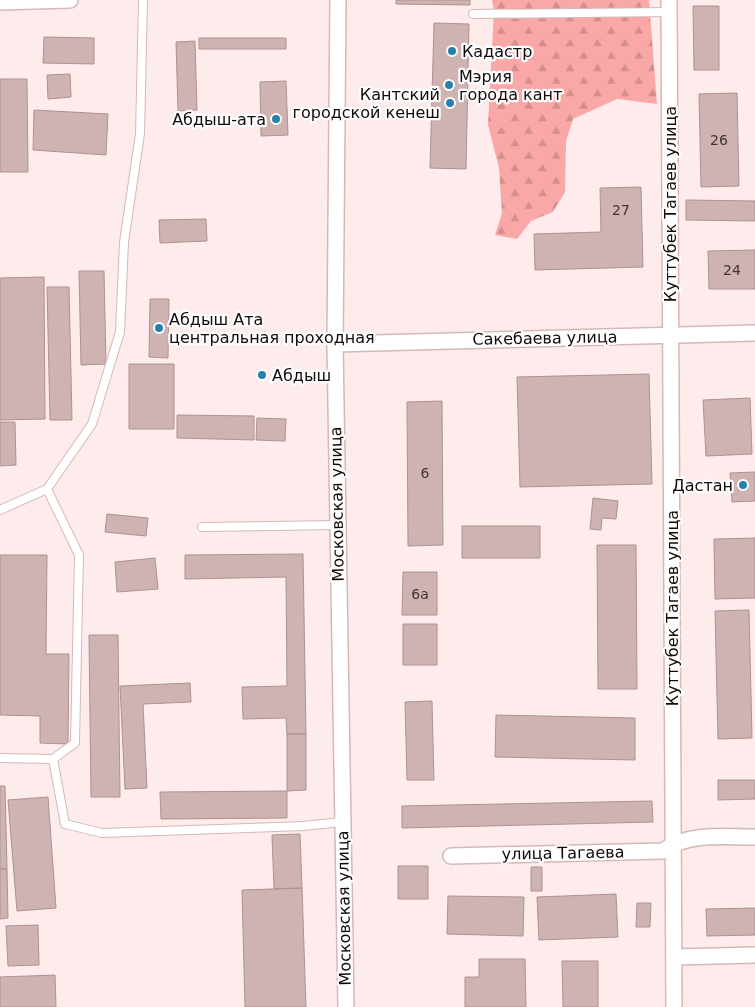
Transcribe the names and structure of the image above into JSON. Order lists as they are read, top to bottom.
{
  "streets": {
    "street": [
      "Куттубек Тагаев улица",
      "Сакебаева улица",
      "Московская улица",
      "улица Тагаева"
    ]
  },
  "crossings": [
    ["Куттубек Тагаев улица", "Сакебаева улица"],
    ["Куттубек Тагаев улица", "улица Тагаева"],
    ["Сакебаева улица", "Московская улица"]
  ],
  "places": [
    "Кадастр",
    "Мэрия города кант",
    "Кантский городской кенеш",
    "Абдыш-ата",
    "Абдыш Ата центральная проходная",
    "Абдыш",
    "Дастан"
  ],
  "house_numbers": [
    "26",
    "27",
    "24",
    "6",
    "6а"
  ]
}
